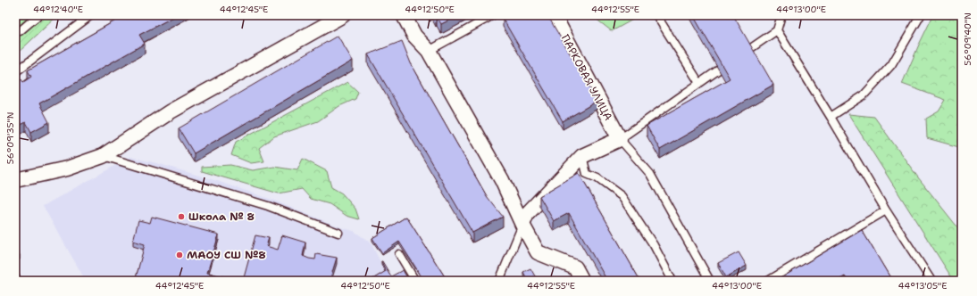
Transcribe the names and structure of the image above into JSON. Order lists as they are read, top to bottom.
{
  "streets": {
    "street": ["ПАРКОВАЯ УЛИЦА"]
  },
  "places": ["Школа № 8", "МАОУ СШ №8"],
  "coordinates": [
    "44°12'40\"E",
    "44°12'45\"E",
    "44°12'50\"E",
    "44°12'55\"E",
    "44°13'00\"E",
    "56°09'40\"N",
    "56°09'35\"N",
    "44°13'05\"E"
  ]
}
